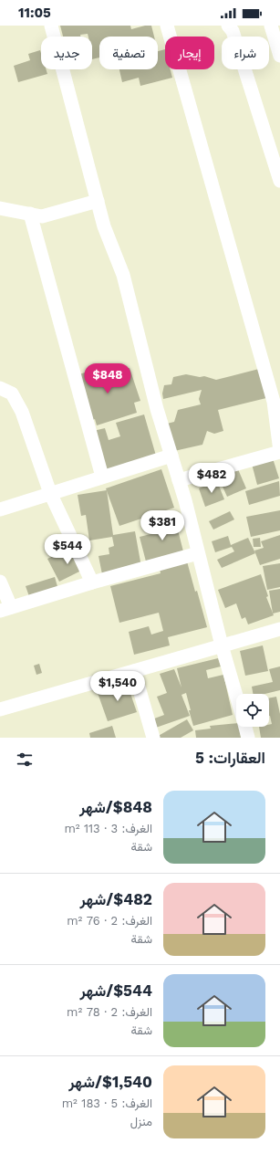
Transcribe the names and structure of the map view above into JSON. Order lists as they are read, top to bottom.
{
  "page": {
    "status": "11:05",
    "chip": [
      "شراء",
      "إيجار",
      "تصفية",
      "جديد"
    ],
    "price": [
      "$848",
      "$482",
      "$381",
      "$544",
      "$1,540"
    ],
    "heading": "العقارات: 5",
    "list": [
      {
        "name": "$848/شهر",
        "note": "الغرف: 3 · 113 m² · شقة"
      },
      {
        "name": "$482/شهر",
        "note": "الغرف: 2 · 76 m² · شقة"
      },
      {
        "name": "$544/شهر",
        "note": "الغرف: 2 · 78 m² · شقة"
      },
      {
        "name": "$1,540/شهر",
        "note": "الغرف: 5 · 183 m² · منزل"
      }
    ]
  }
}
